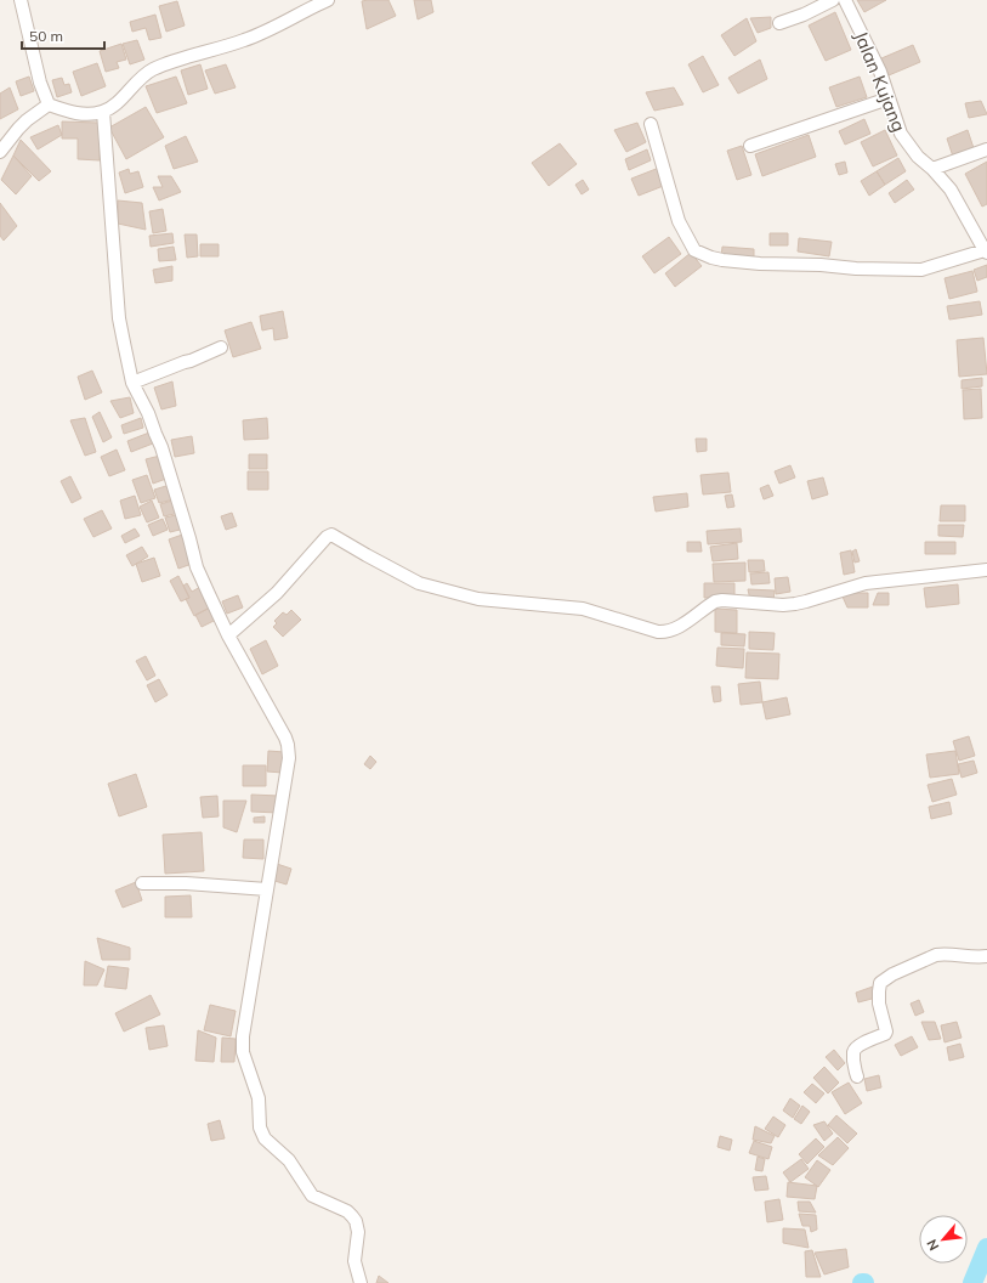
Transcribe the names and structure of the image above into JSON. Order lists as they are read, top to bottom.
{
  "streets": {
    "street": ["Jalan Kujang"]
  },
  "scale_bar": "50 m",
  "north": "bottom left"
}
